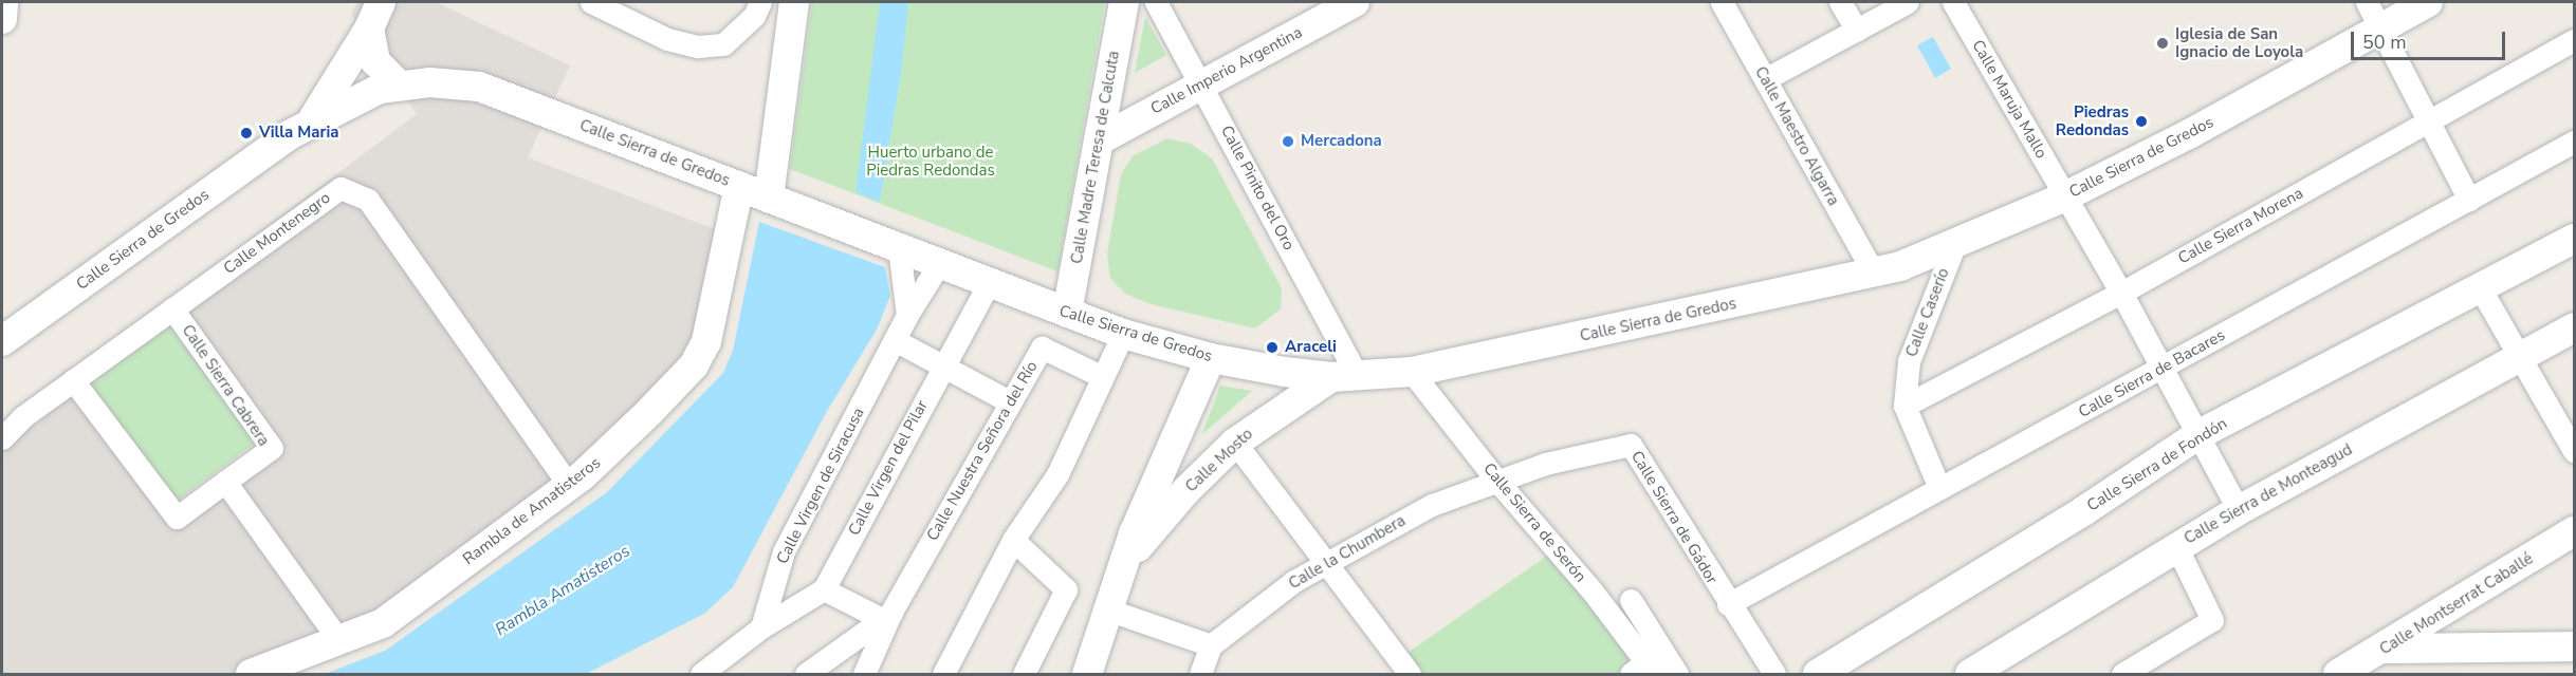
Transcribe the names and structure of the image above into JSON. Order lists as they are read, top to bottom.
{
  "streets": {
    "street": [
      "Calle Imperio Argentina",
      "Calle Maruja Mallo",
      "Calle Maestro Algarra",
      "Calle Sierra de Gredos",
      "Calle Madre Teresa de Calcuta",
      "Calle Pinito del Oro",
      "Calle Sierra Morena",
      "Calle Montenegro",
      "Calle Caserío",
      "Calle Sierra de Bacares",
      "Calle Sierra Cabrera",
      "Calle Nuestra Señora del Río",
      "Calle Mosto",
      "Calle Sierra de Fondón",
      "Calle Virgen del Pilar",
      "Calle Virgen de Siracusa",
      "Calle Sierra de Monteagud",
      "Rambla de Amatisteros",
      "Calle Sierra de Gádor",
      "Calle Sierra de Serón",
      "Calle la Chumbera",
      "Calle Montserrat Caballé"
    ]
  },
  "crossings": [
    ["Calle Imperio Argentina", "Calle Madre Teresa de Calcuta"],
    ["Calle Imperio Argentina", "Calle Pinito del Oro"],
    ["Calle Maruja Mallo", "Calle Sierra de Gredos"],
    ["Calle Maruja Mallo", "Calle Sierra Morena"],
    ["Calle Maruja Mallo", "Calle Sierra de Bacares"],
    ["Calle Maruja Mallo", "Calle Sierra de Fondón"],
    ["Calle Maruja Mallo", "Calle Sierra de Monteagud"],
    ["Calle Maestro Algarra", "Calle Sierra de Gredos"],
    ["Calle Sierra de Gredos", "Calle Madre Teresa de Calcuta"],
    ["Calle Sierra de Gredos", "Calle Pinito del Oro"],
    ["Calle Sierra de Gredos", "Calle Caserío"],
    ["Calle Sierra de Gredos", "Calle Mosto"],
    ["Calle Sierra de Gredos", "Calle Virgen del Pilar"],
    ["Calle Sierra de Gredos", "Calle Virgen de Siracusa"],
    ["Calle Sierra de Gredos", "Rambla de Amatisteros"],
    ["Calle Sierra de Gredos", "Calle Sierra de Serón"],
    ["Calle Pinito del Oro", "Calle Mosto"],
    ["Calle Sierra Morena", "Calle Caserío"],
    ["Calle Montenegro", "Calle Sierra Cabrera"],
    ["Calle Montenegro", "Rambla de Amatisteros"],
    ["Calle Caserío", "Calle Sierra de Bacares"],
    ["Calle Sierra de Bacares", "Calle Sierra de Gádor"],
    ["Calle Sierra de Gádor", "Calle Sierra de Serón"],
    ["Calle Sierra de Gádor", "Calle la Chumbera"],
    ["Calle Sierra de Serón", "Calle la Chumbera"]
  ],
  "water": ["Rambla Amatisteros"],
  "parks": ["Huerto urbano de Piedras Redondas"],
  "places": [
    "Iglesia de San Ignacio de Loyola",
    "Piedras Redondas",
    "Villa Maria",
    "Mercadona",
    "Araceli"
  ],
  "scale_bar": "50 m"
}
